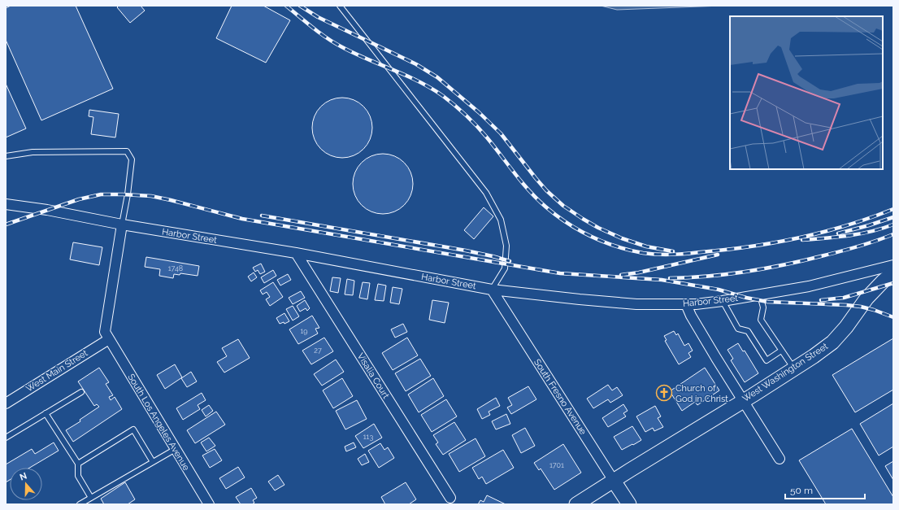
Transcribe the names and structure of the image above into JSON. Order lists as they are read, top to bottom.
{
  "streets": {
    "street": [
      "Harbor Street",
      "West Main Street",
      "West Washington Street",
      "Visalia Court",
      "South Fresno Avenue",
      "South Los Angeles Avenue"
    ]
  },
  "crossings": [
    ["Harbor Street", "Visalia Court"],
    ["Harbor Street", "South Fresno Avenue"],
    ["West Main Street", "South Los Angeles Avenue"],
    ["West Washington Street", "South Fresno Avenue"]
  ],
  "places": {
    "church": ["Church of God in Christ"]
  },
  "house_numbers": [
    "1748",
    "19",
    "27",
    "113",
    "1701"
  ],
  "scale_bar": "50 m",
  "north": "top"
}
